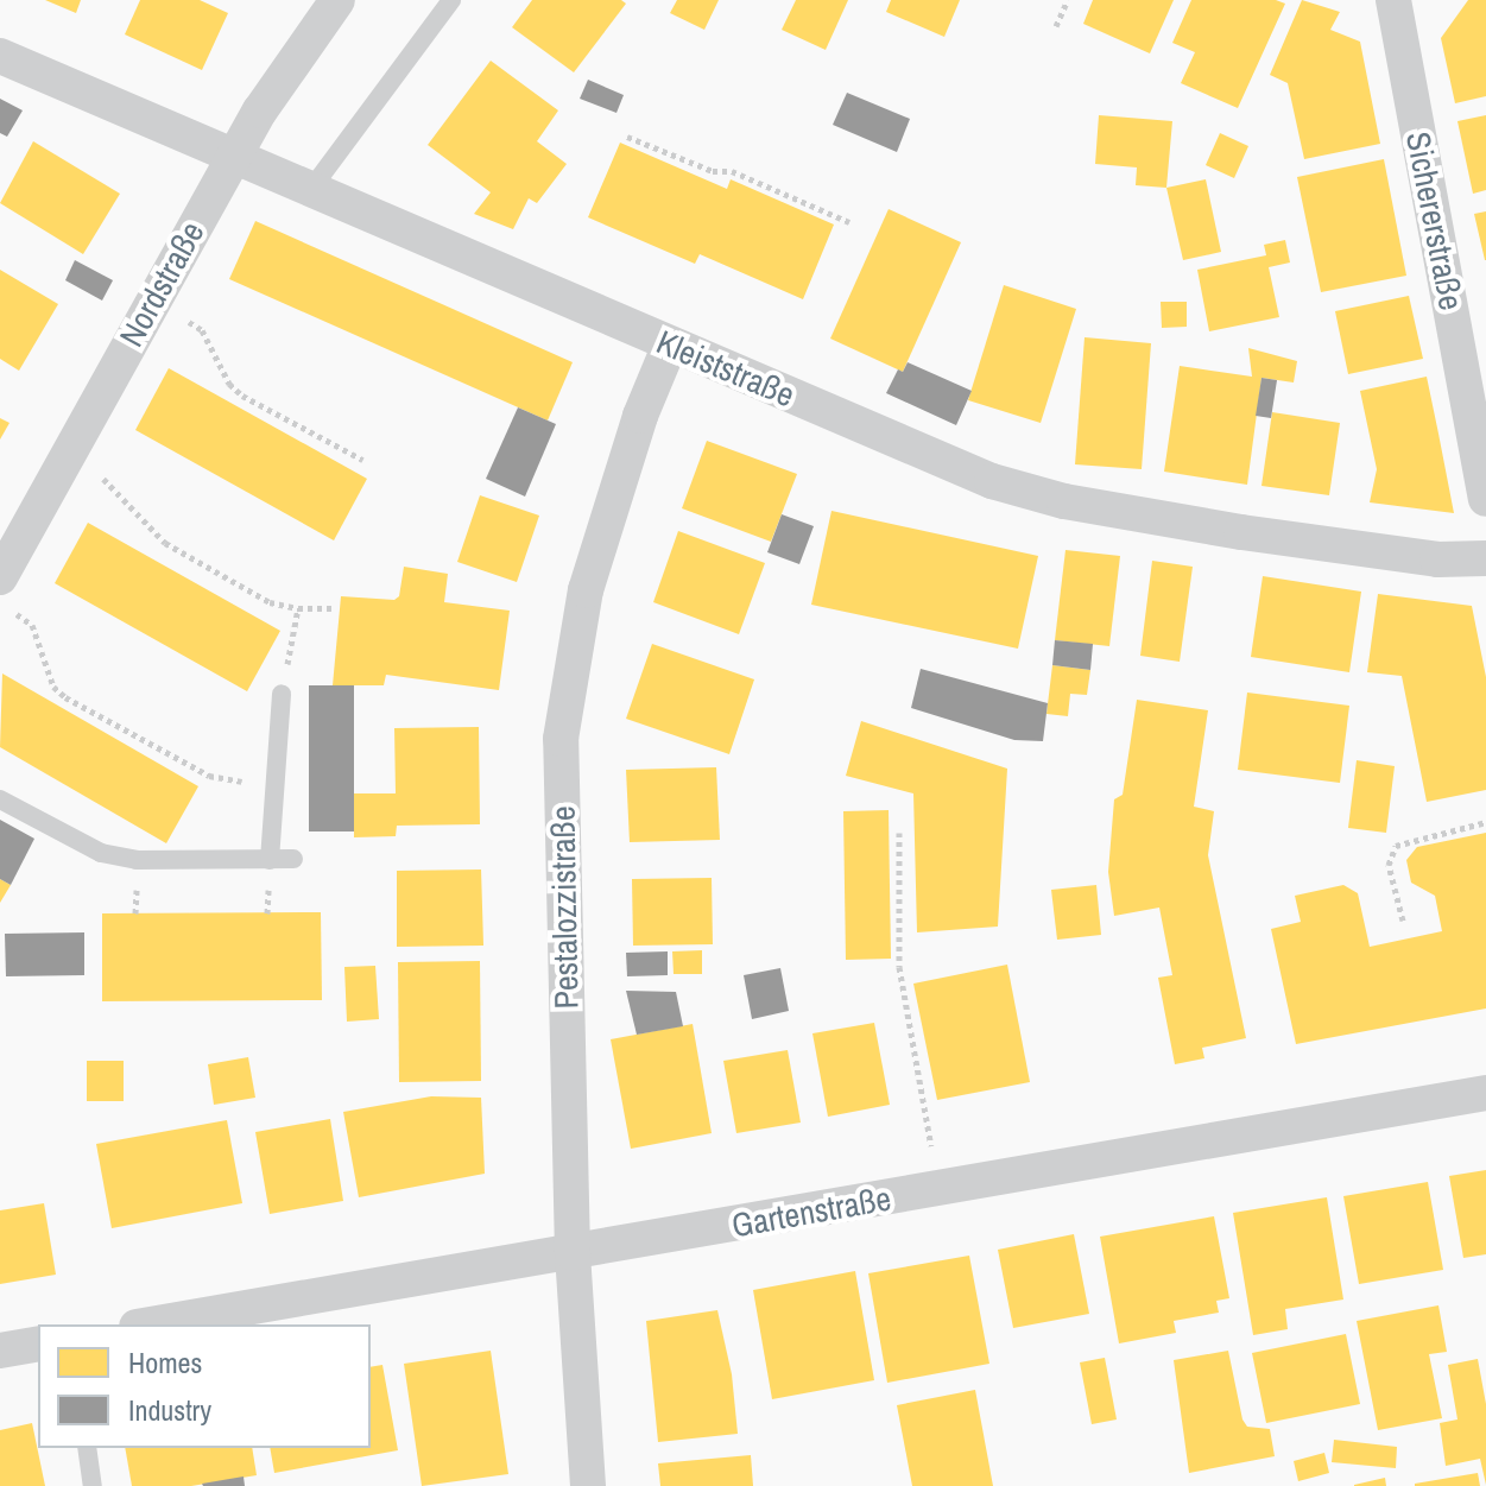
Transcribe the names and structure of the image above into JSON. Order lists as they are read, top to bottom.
{
  "streets": {
    "street": [
      "Sichererstraße",
      "Nordstraße",
      "Kleiststraße",
      "Pestalozzistraße",
      "Gartenstraße"
    ]
  },
  "crossings": [
    ["Nordstraße", "Kleiststraße"],
    ["Kleiststraße", "Pestalozzistraße"],
    ["Pestalozzistraße", "Gartenstraße"]
  ],
  "legend": ["Homes", "Industry"]
}
